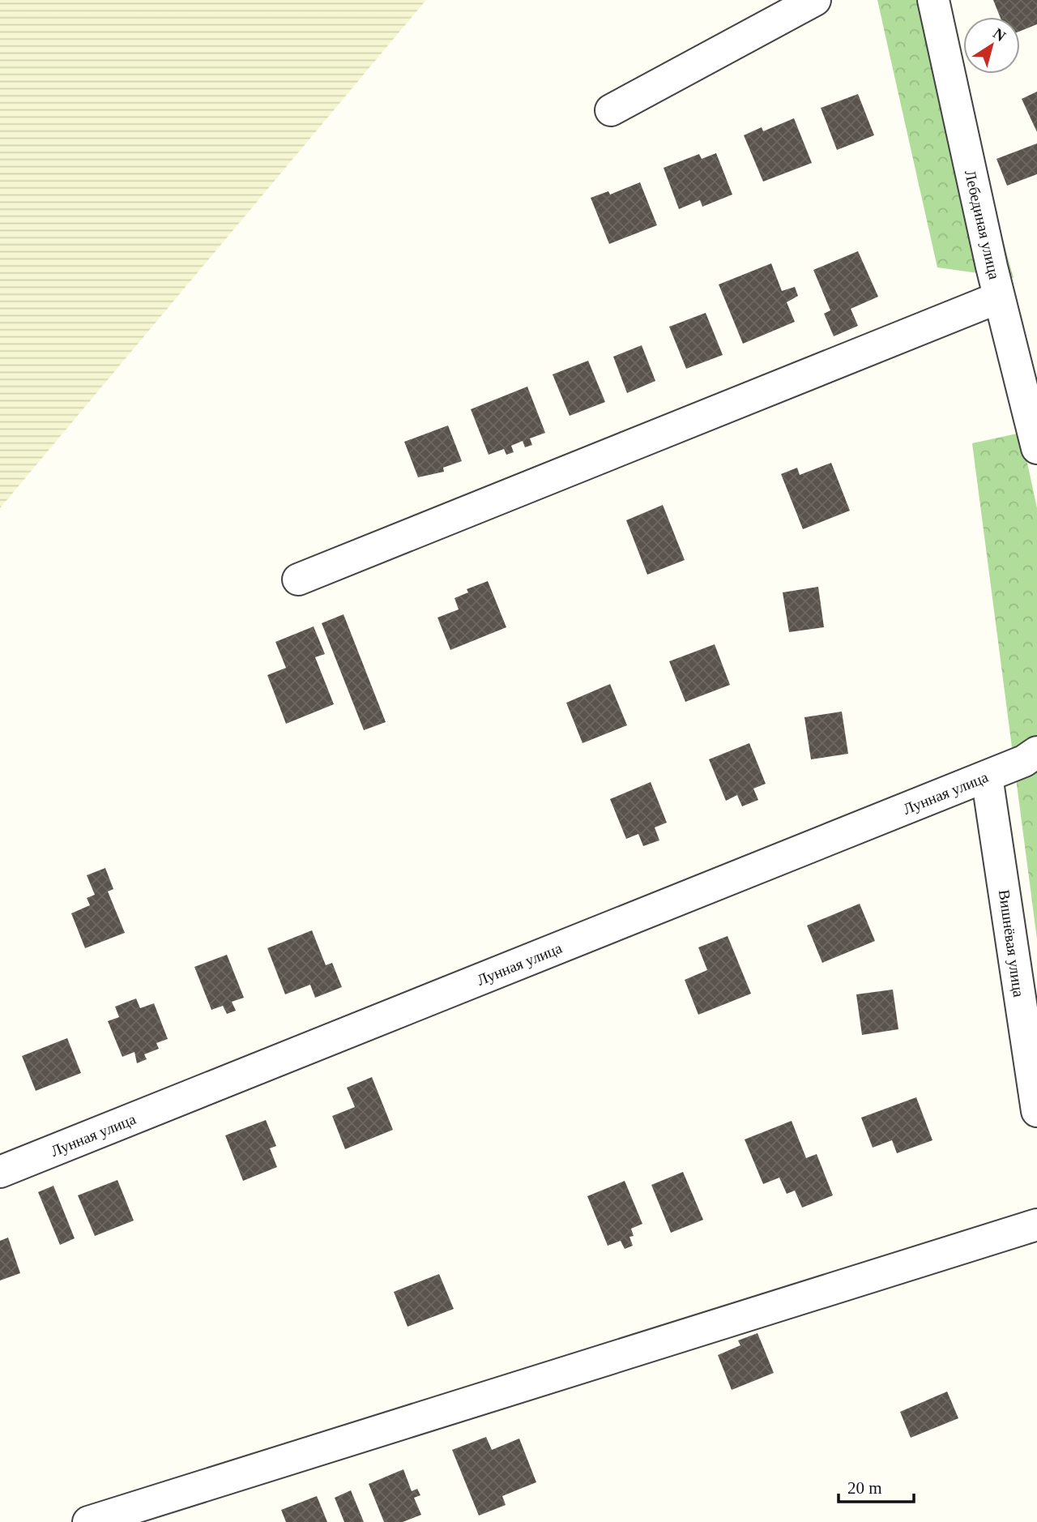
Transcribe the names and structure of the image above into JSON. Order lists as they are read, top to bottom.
{
  "streets": {
    "street": ["Лебединая улица", "Лунная улица", "Вишнёвая улица"]
  },
  "crossings": [
    ["Лунная улица", "Вишнёвая улица"]
  ],
  "scale_bar": "20 m",
  "north": "top right"
}
